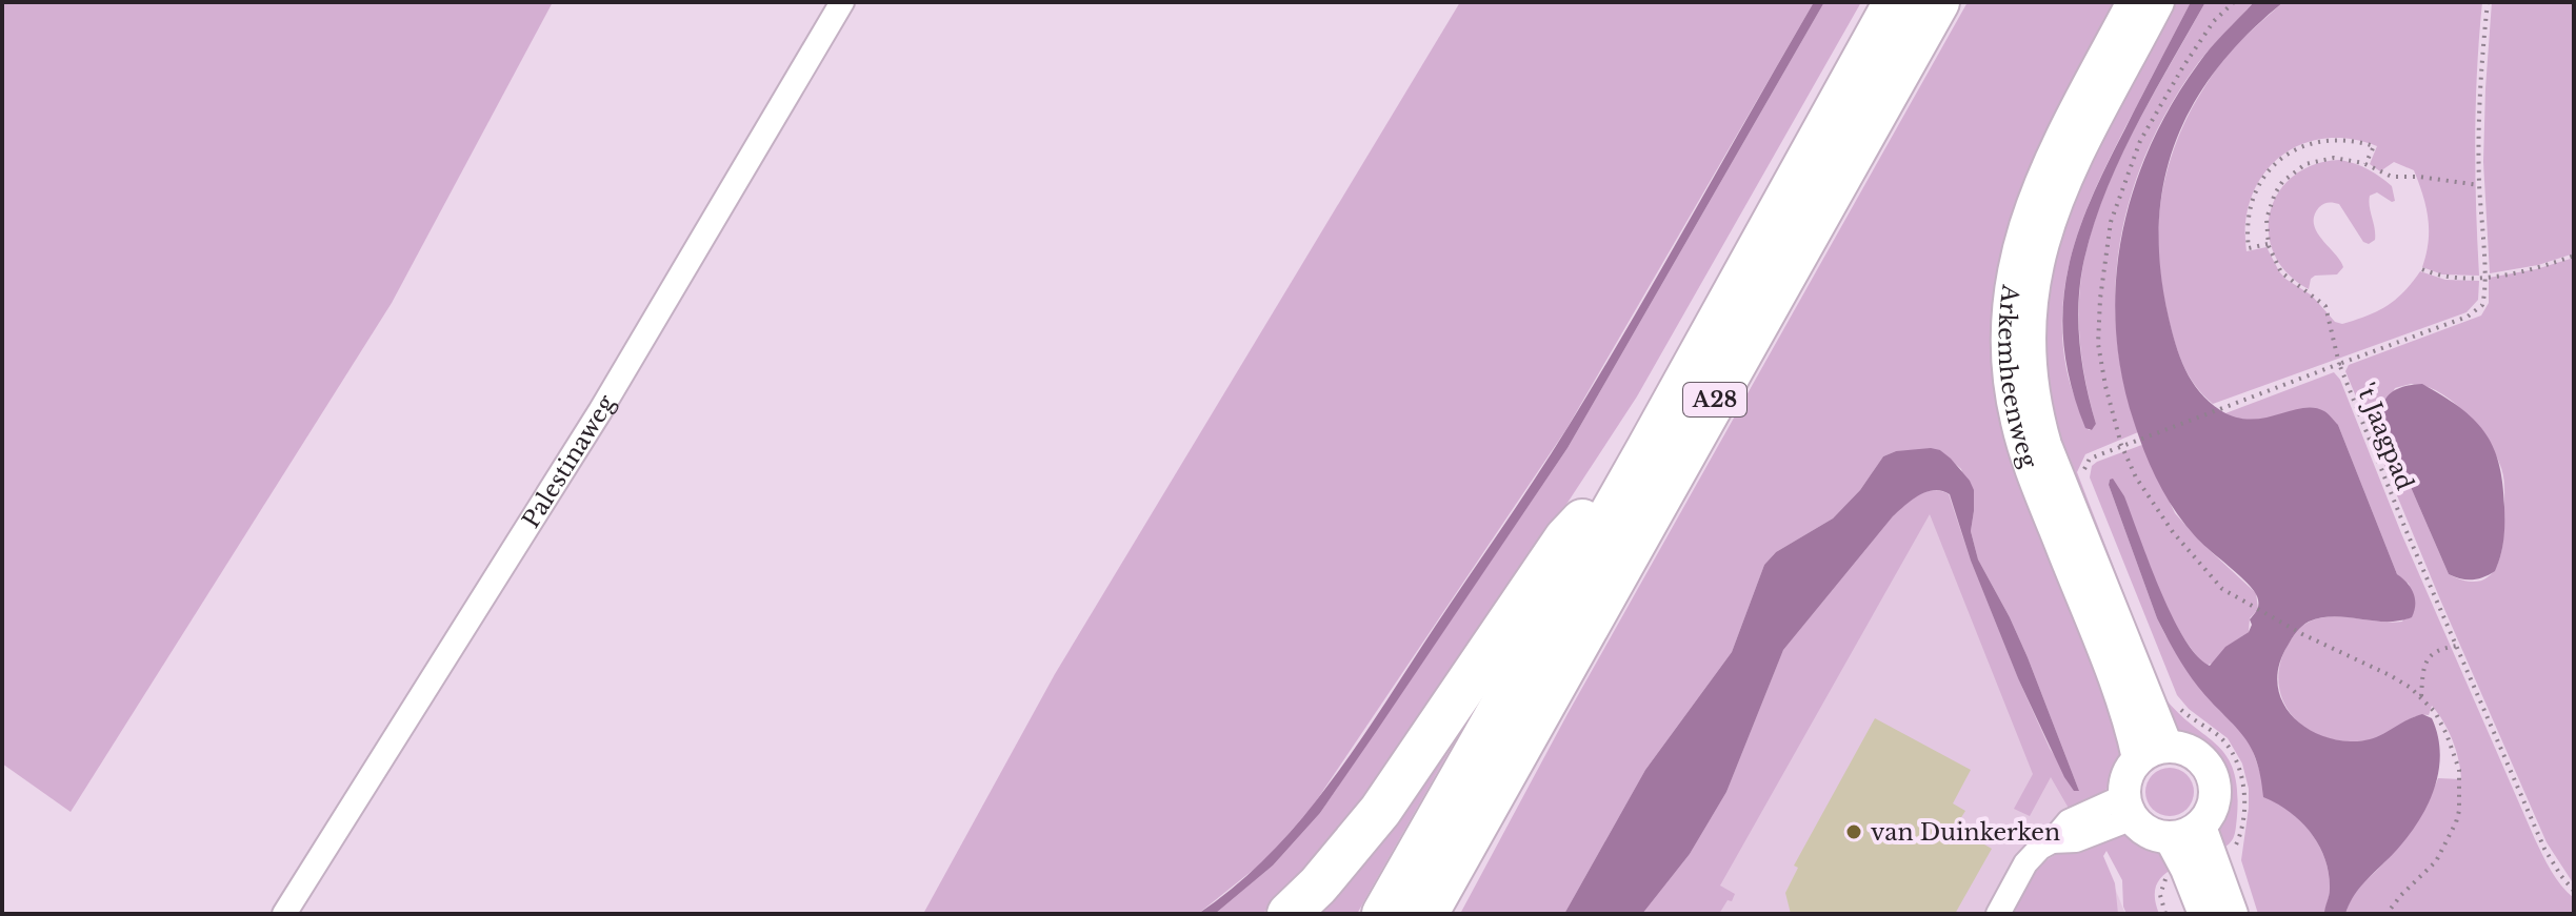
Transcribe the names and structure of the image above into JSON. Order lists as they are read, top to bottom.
{
  "streets": {
    "highway": ["A28"],
    "main road": ["Arkemheenweg"],
    "street": ["Palestinaweg"],
    "path": ["'t Jaagpad"]
  },
  "places": ["van Duinkerken"]
}
